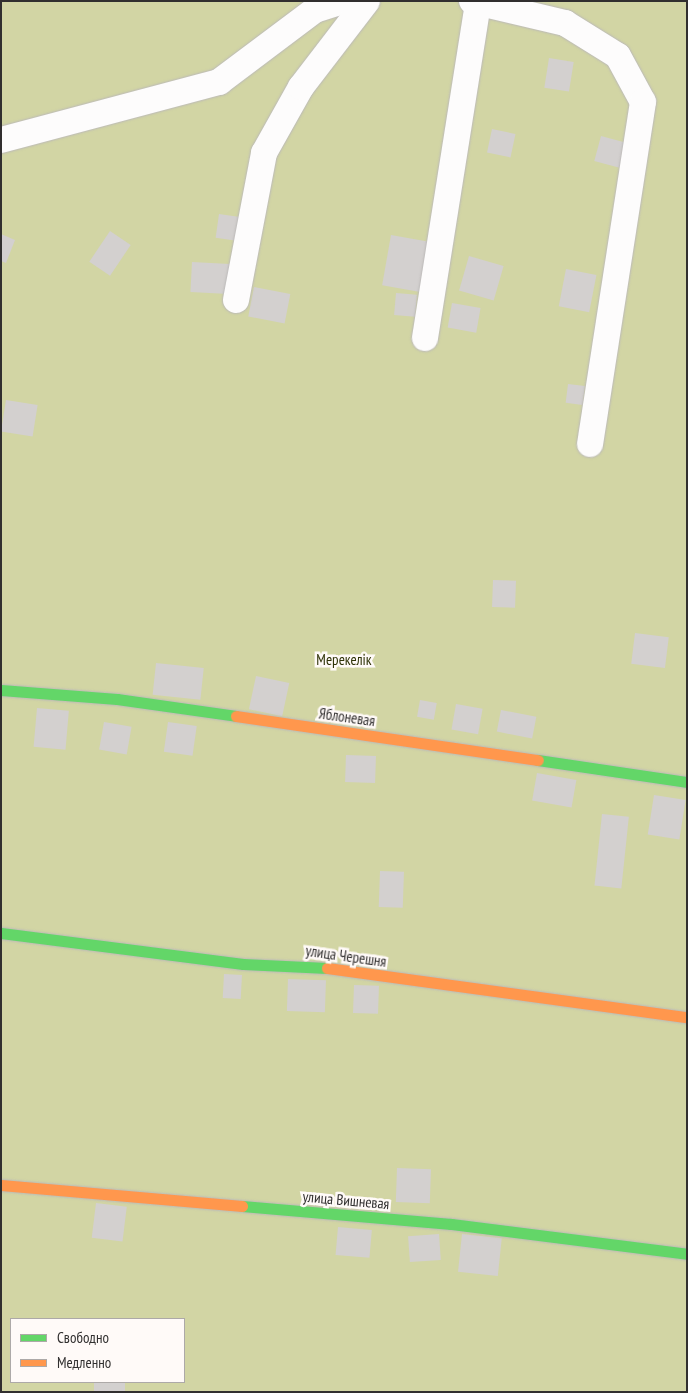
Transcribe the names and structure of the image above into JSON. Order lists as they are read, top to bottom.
{
  "streets": {
    "street": ["Яблоневая", "улица Черешня", "улица Вишневая"]
  },
  "parks": ["Мерекелік"],
  "legend": ["Свободно", "Медленно"]
}
